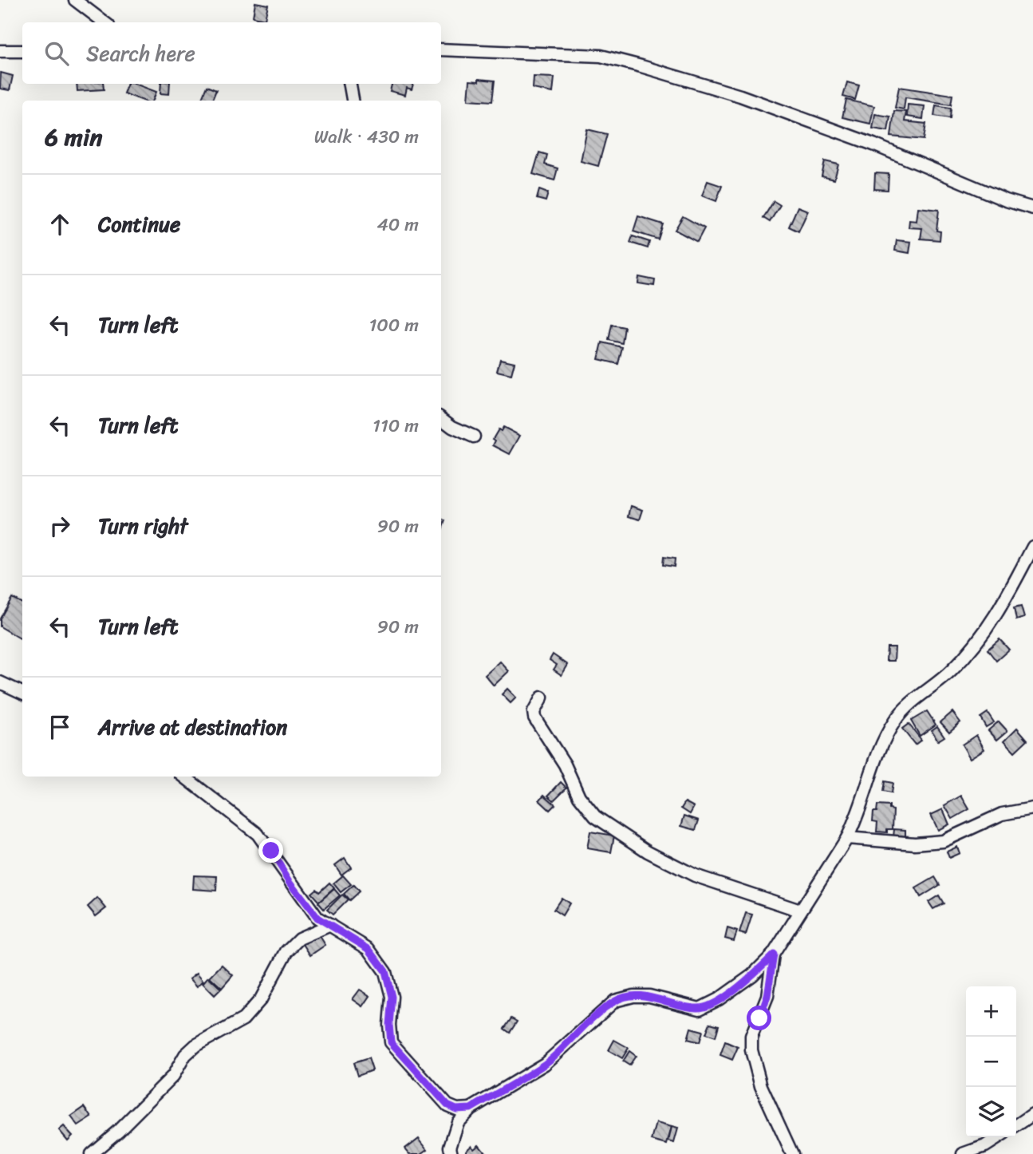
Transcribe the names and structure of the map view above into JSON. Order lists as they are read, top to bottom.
{
  "page": {
    "search": "Search here",
    "heading": ["6 min", "Walk · 430 m"],
    "list": [
      ["Continue", "40 m"],
      ["Turn left", "100 m"],
      ["Turn left", "110 m"],
      ["Turn right", "90 m"],
      ["Turn left", "90 m"],
      "Arrive at destination"
    ],
    "map_buttons": ["+", "−"]
  }
}
